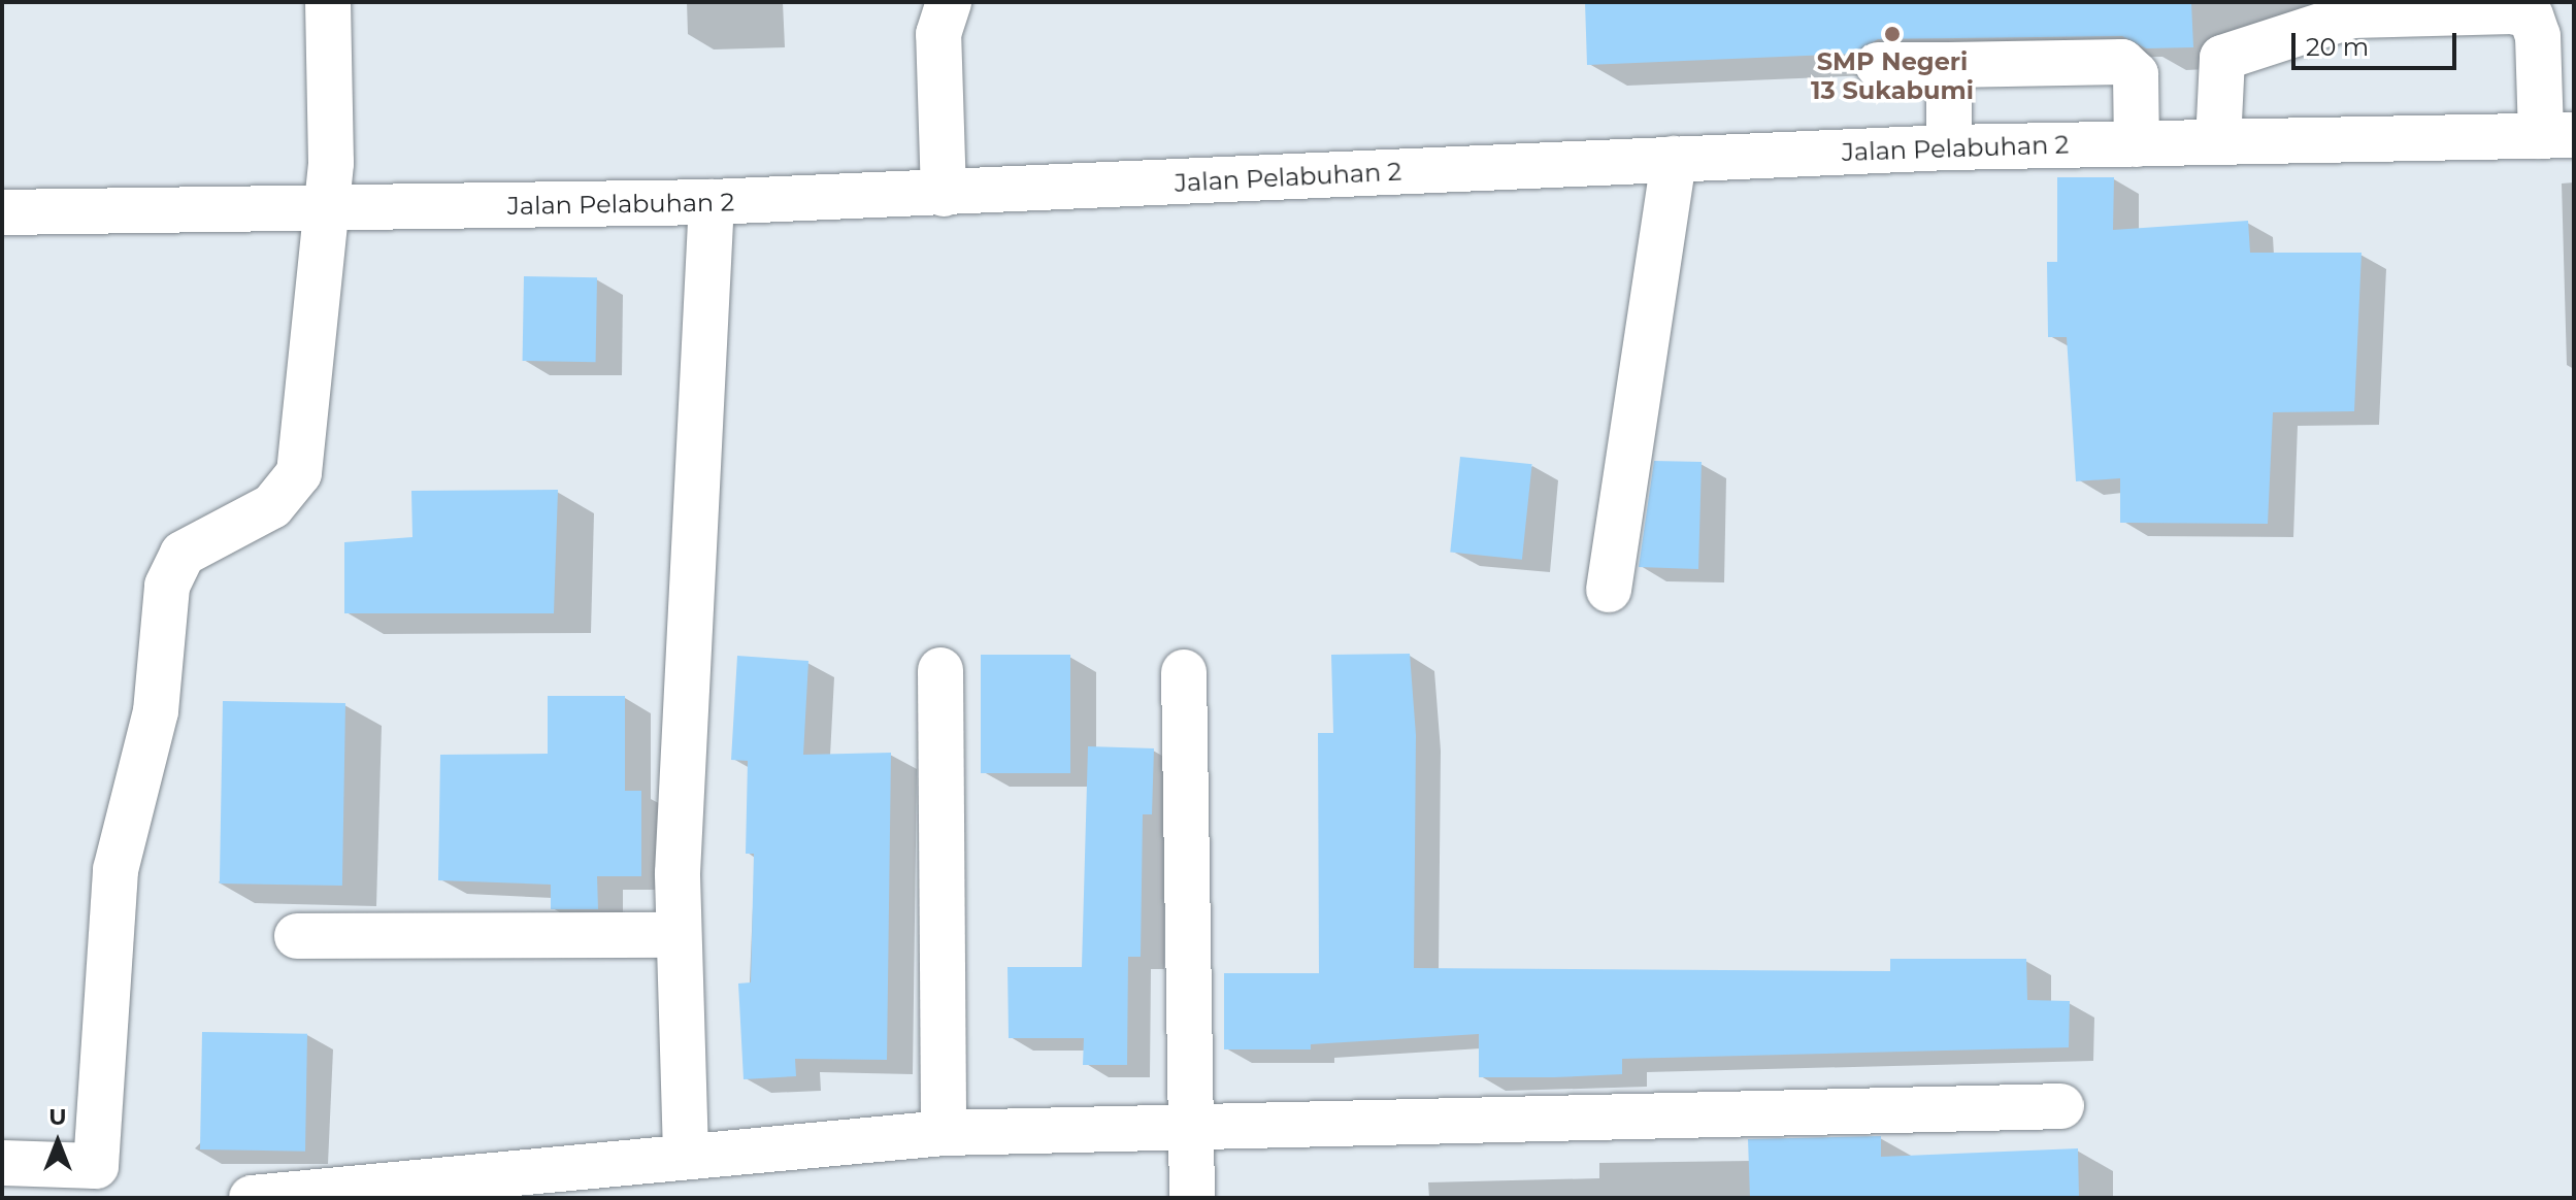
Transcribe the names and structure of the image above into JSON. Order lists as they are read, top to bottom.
{
  "streets": {
    "street": ["Jalan Pelabuhan 2"]
  },
  "places": ["SMP Negeri 13 Sukabumi"],
  "scale_bar": "20 m",
  "north": "top"
}
